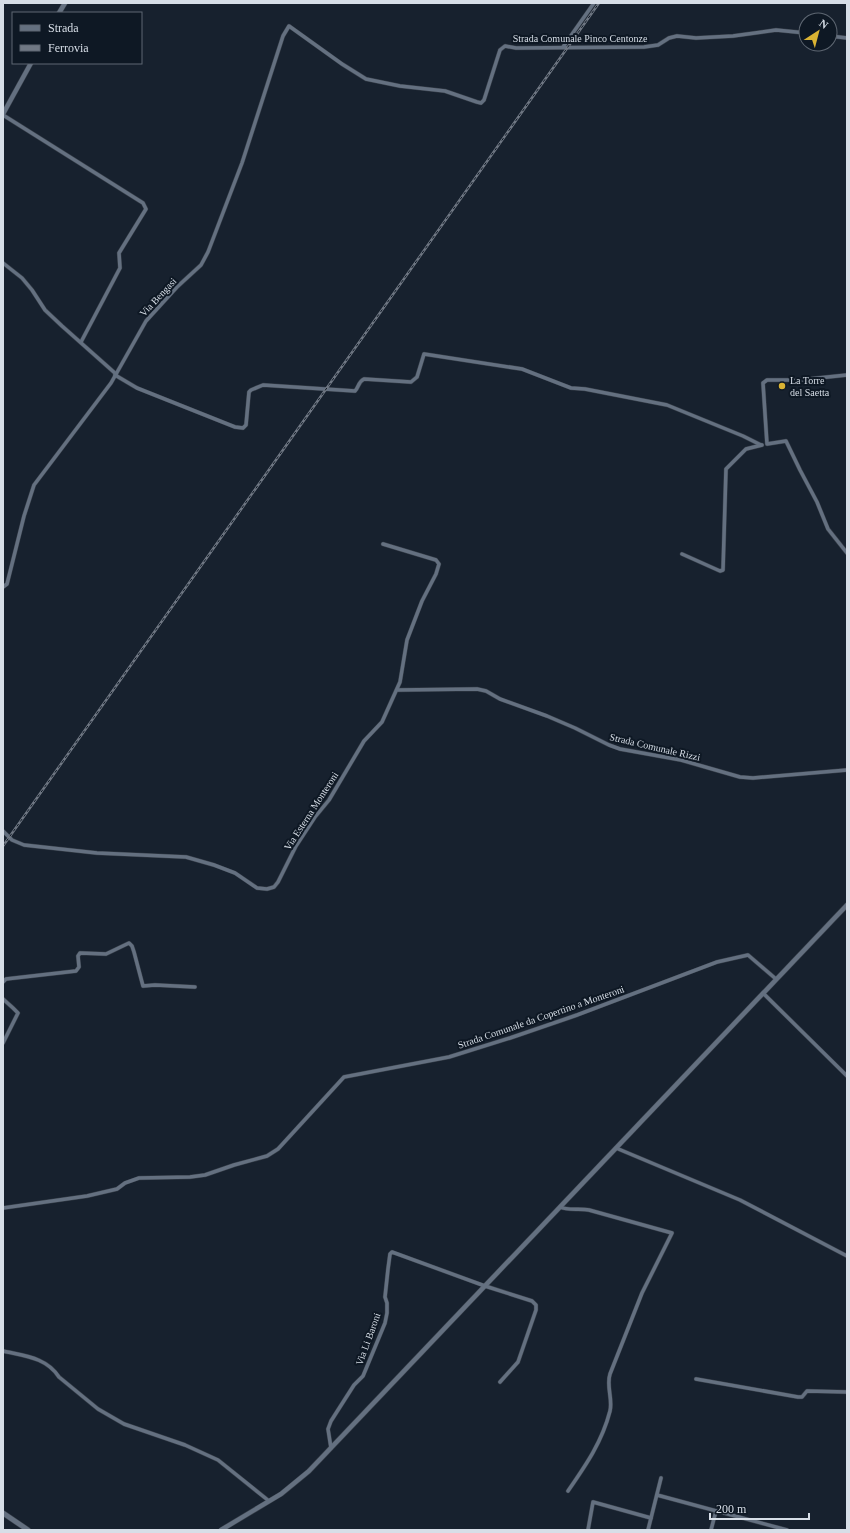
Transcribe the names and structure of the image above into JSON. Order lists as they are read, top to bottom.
{
  "streets": {
    "street": [
      "Strada Comunale Pinco Centonze",
      "Via Bengasi",
      "Strada Comunale Rizzi",
      "Via Esterna Monteroni",
      "Strada Comunale da Copertino a Monteroni",
      "Via Li Baroni"
    ]
  },
  "crossings": [
    ["Strada Comunale Pinco Centonze", "Via Bengasi"],
    ["Strada Comunale Rizzi", "Via Esterna Monteroni"]
  ],
  "places": ["La Torre del Saetta"],
  "legend": ["Strada", "Ferrovia"],
  "scale_bar": "200 m",
  "north": "top right"
}
